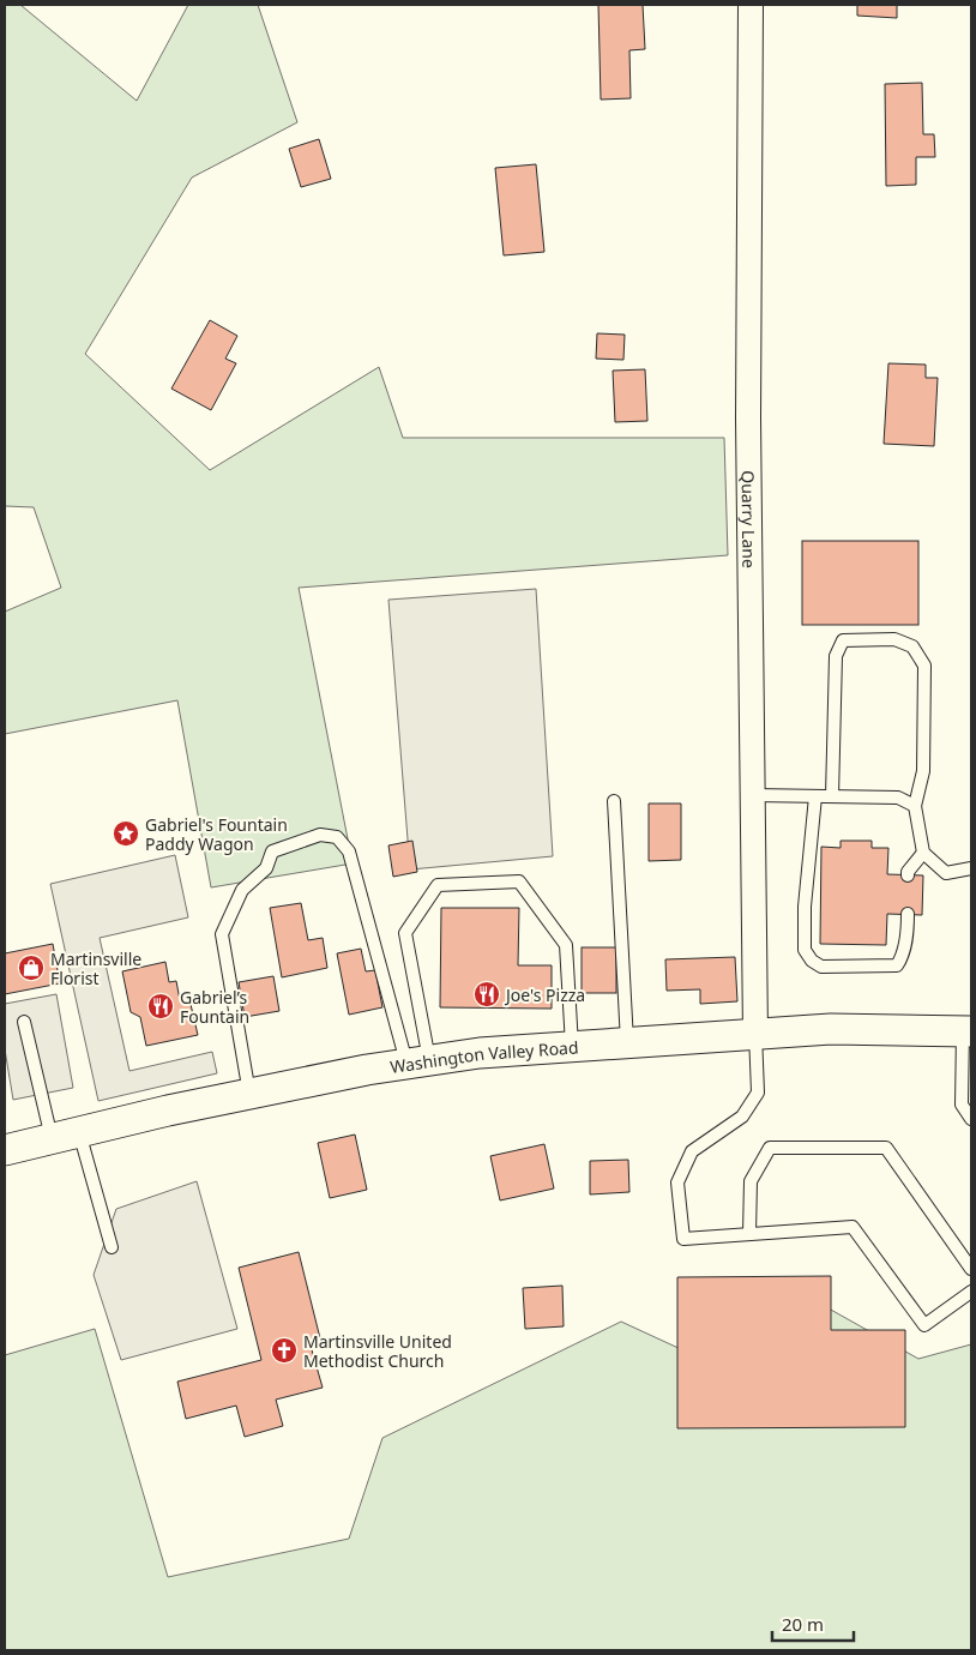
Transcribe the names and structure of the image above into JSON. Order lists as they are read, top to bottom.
{
  "streets": {
    "street": ["Quarry Lane", "Washington Valley Road"]
  },
  "crossings": [
    ["Quarry Lane", "Washington Valley Road"]
  ],
  "places": {
    "place": ["Gabriel's Fountain Paddy Wagon"],
    "shop": ["Martinsville Florist"],
    "restaurant": ["Joe's Pizza", "Gabriel’s Fountain"],
    "church": ["Martinsville United Methodist Church"]
  },
  "scale_bar": "20 m"
}
